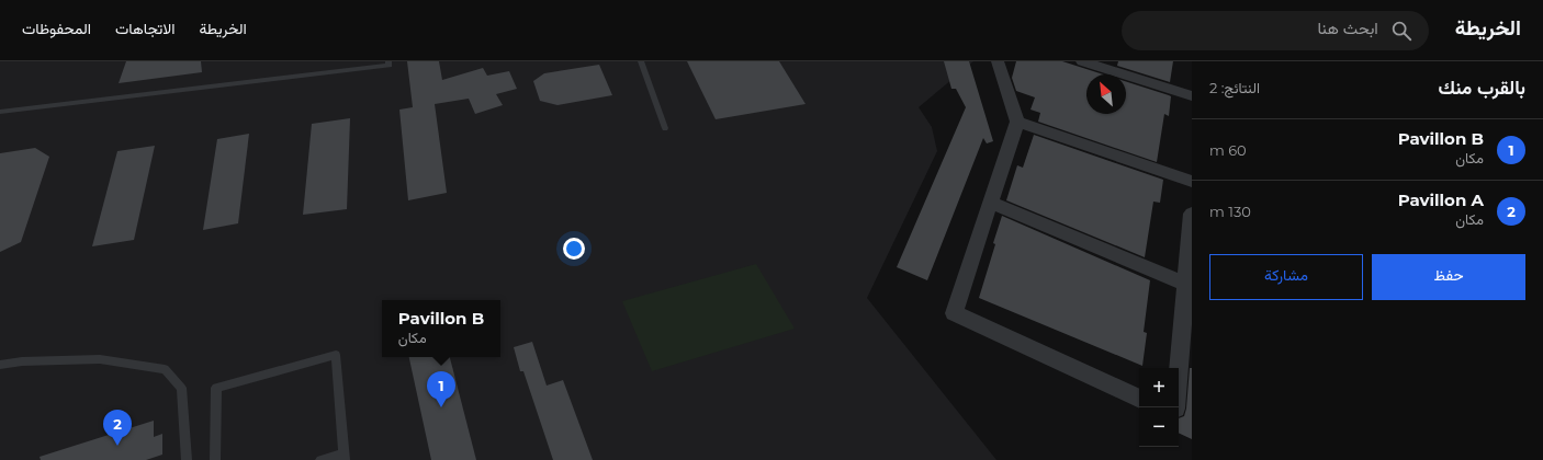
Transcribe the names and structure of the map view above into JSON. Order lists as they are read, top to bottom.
{
  "north": "top left",
  "page": {
    "header": "الخريطة",
    "search": "ابحث هنا",
    "nav": ["الخريطة", "الاتجاهات", "المحفوظات"],
    "heading": ["بالقرب منك", "النتائج: 2"],
    "list": [
      {
        "mark": "1",
        "name": "Pavillon B",
        "note": "مكان",
        "value": "60 m"
      },
      {
        "mark": "2",
        "name": "Pavillon A",
        "note": "مكان",
        "value": "130 m"
      }
    ],
    "buttons": ["حفظ", "مشاركة"],
    "popup": ["Pavillon B", "مكان"],
    "map_buttons": ["+", "−"],
    "pins": ["1", "2"]
  }
}
